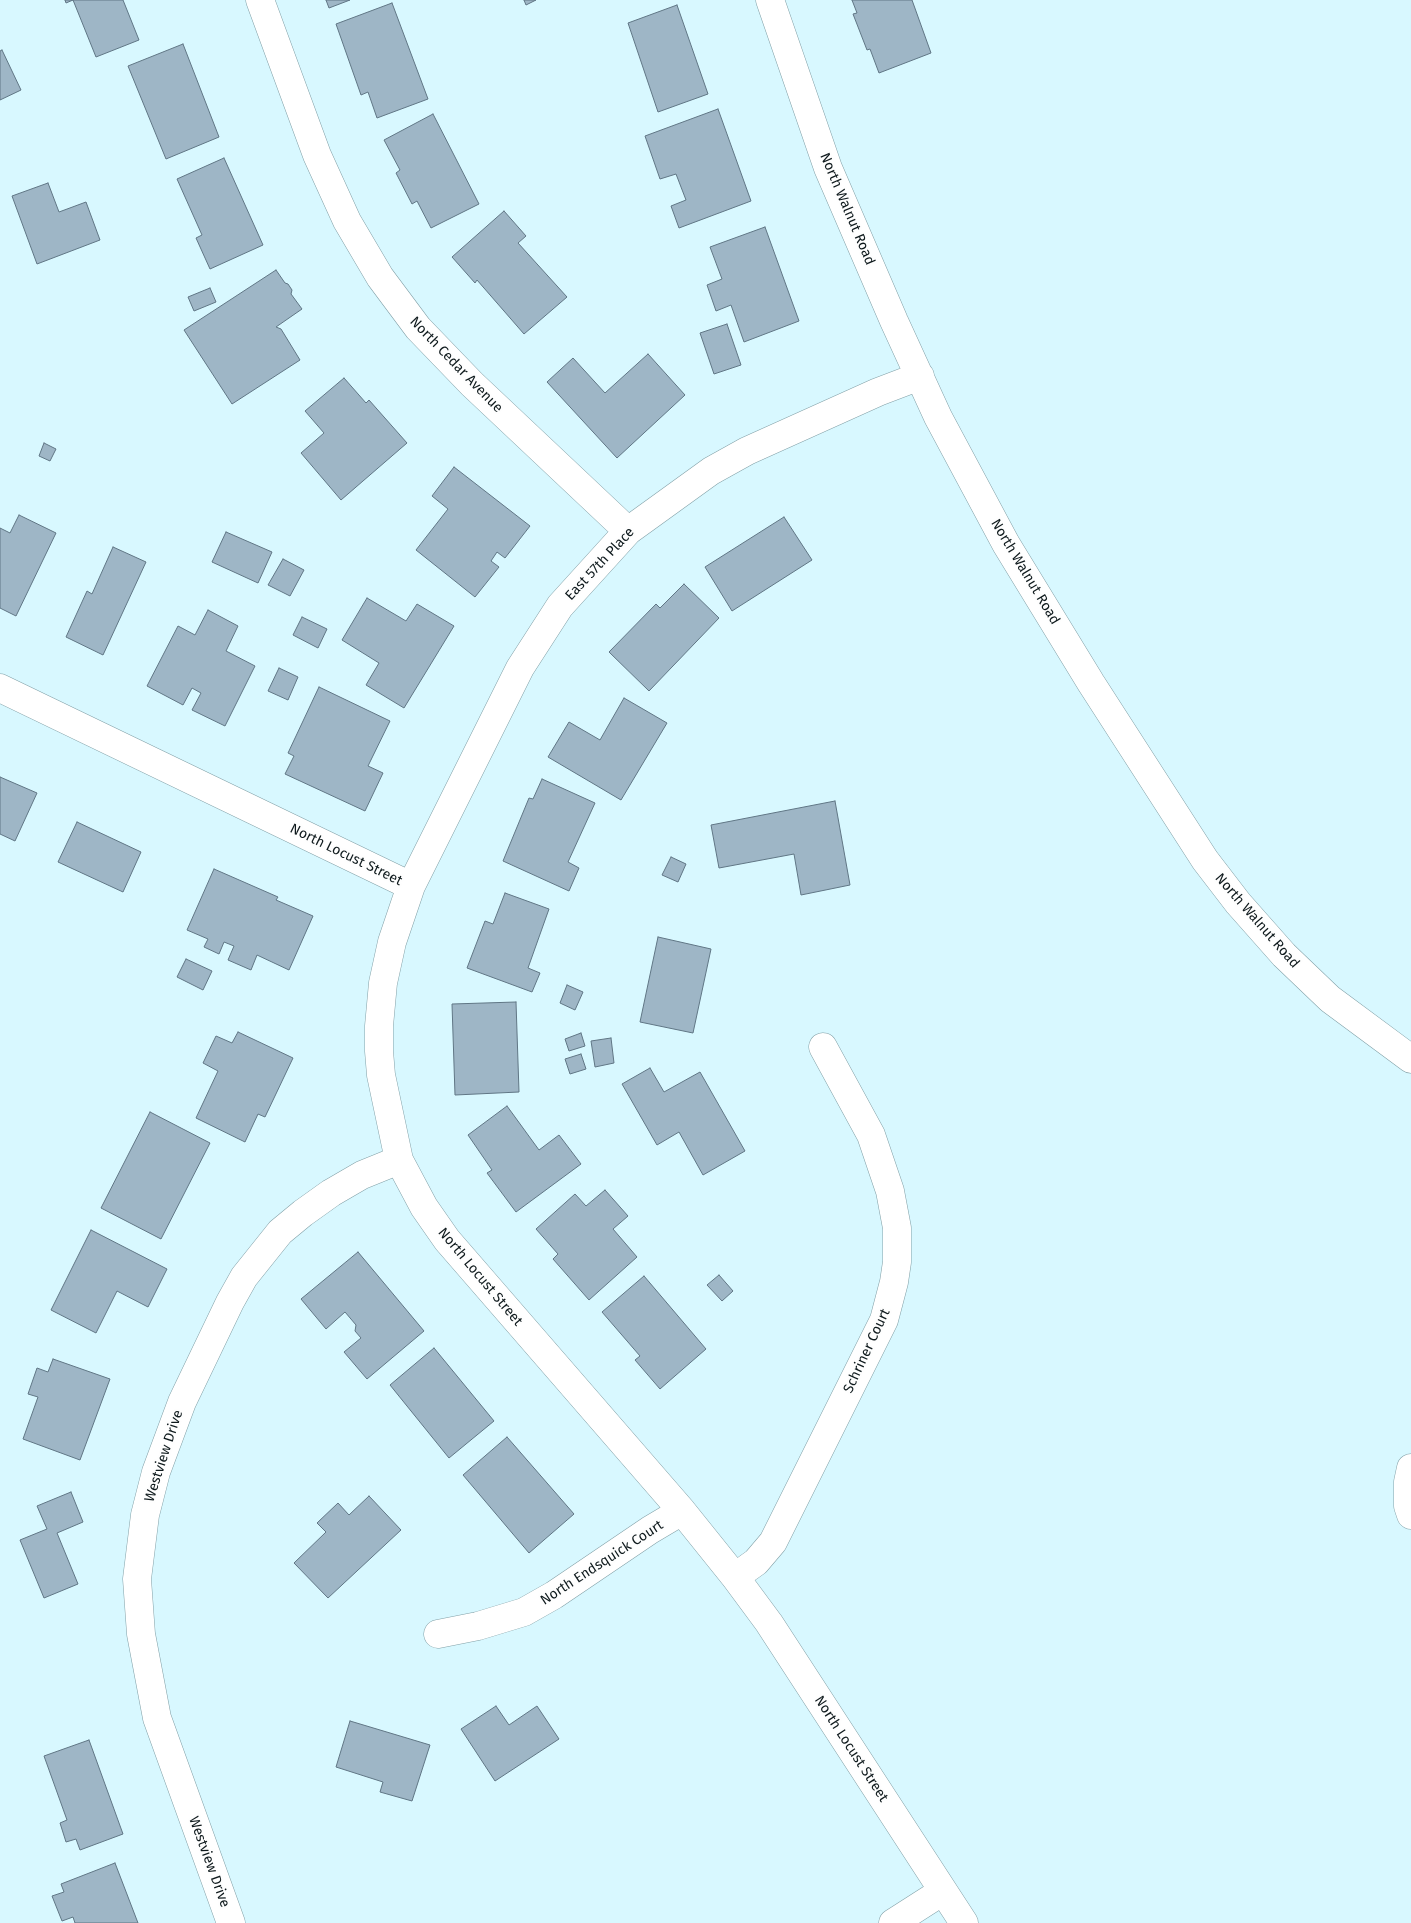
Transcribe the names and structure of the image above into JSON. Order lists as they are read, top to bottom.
{
  "streets": {
    "street": [
      "North Walnut Road",
      "North Cedar Avenue",
      "East 57th Place",
      "North Locust Street",
      "Schriner Court",
      "Westview Drive",
      "North Endsquick Court"
    ]
  },
  "crossings": [
    ["North Walnut Road", "East 57th Place"],
    ["North Cedar Avenue", "East 57th Place"],
    ["East 57th Place", "North Locust Street"],
    ["North Locust Street", "Schriner Court"],
    ["North Locust Street", "Westview Drive"],
    ["North Locust Street", "North Endsquick Court"]
  ]
}
